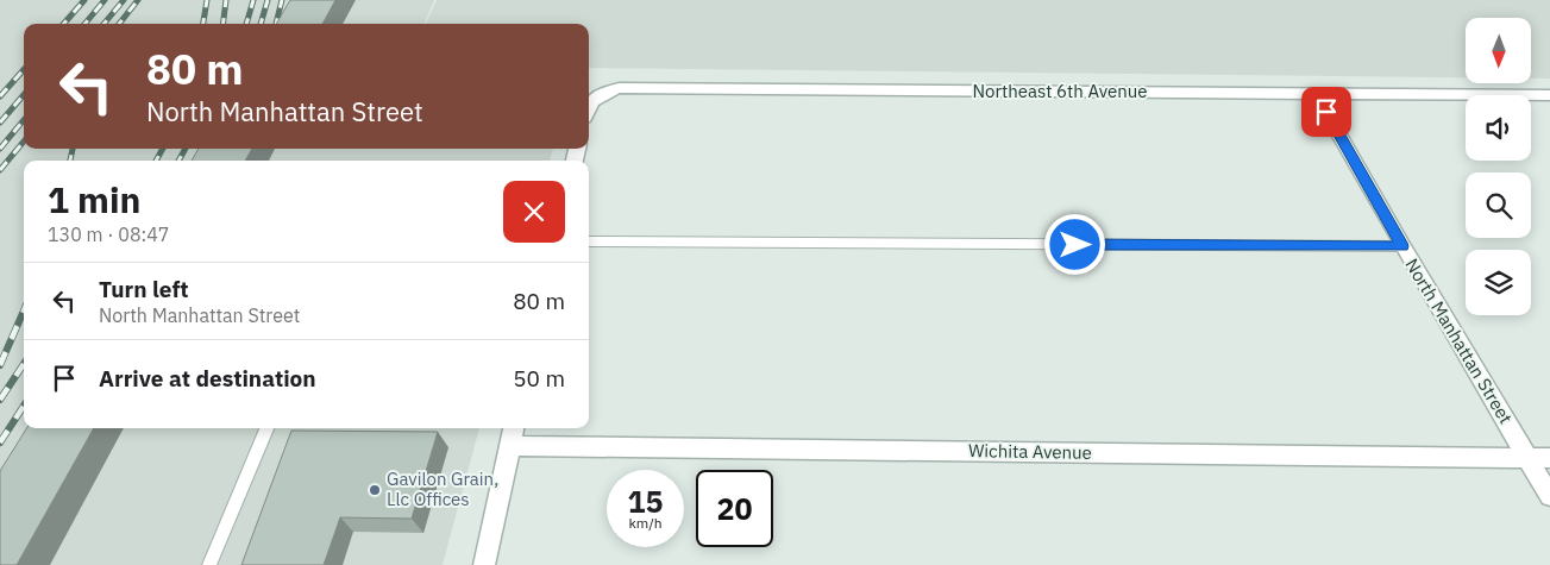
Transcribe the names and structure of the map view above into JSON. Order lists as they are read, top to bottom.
{
  "streets": {
    "street": ["Northeast 6th Avenue", "North Manhattan Street", "Wichita Avenue"]
  },
  "crossings": [
    ["Northeast 6th Avenue", "North Manhattan Street"],
    ["North Manhattan Street", "Wichita Avenue"]
  ],
  "places": ["Gavilon Grain, Llc Offices"],
  "north": "bottom",
  "page": {
    "turn": ["80 m", "North Manhattan Street"],
    "heading": ["1 min", "130 m · 08:47"],
    "list": [
      {
        "name": "Turn left",
        "note": "North Manhattan Street",
        "value": "80 m"
      },
      {
        "name": "Arrive at destination",
        "value": "50 m"
      }
    ],
    "speed": "15 km/h",
    "limit": "20"
  }
}
